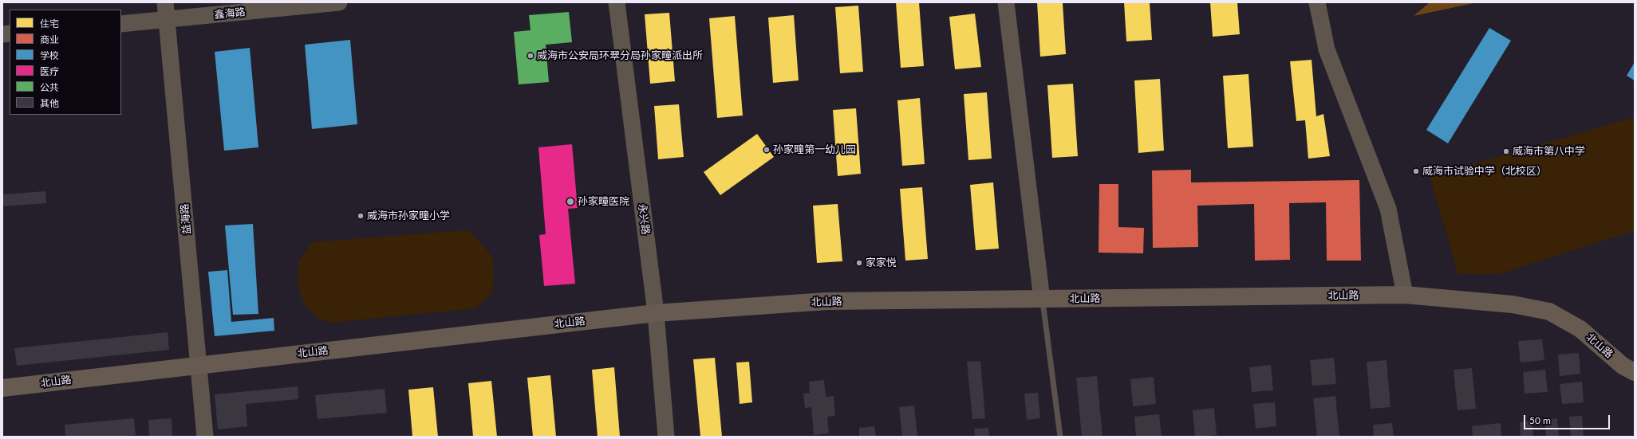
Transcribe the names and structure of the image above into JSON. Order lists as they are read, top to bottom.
{
  "streets": {
    "main road": ["北山路"],
    "street": ["鑫海路", "益海路", "永兴路"]
  },
  "crossings": [
    ["鑫海路", "益海路"],
    ["益海路", "北山路"],
    ["永兴路", "北山路"]
  ],
  "places": [
    "威海市公安局环翠分局孙家疃派出所",
    "孙家疃第一幼儿园",
    "威海市第八中学",
    "威海市试验中学（北校区）",
    "孙家疃医院",
    "威海市孙家疃小学",
    "家家悦"
  ],
  "legend": [
    "住宅",
    "商业",
    "学校",
    "医疗",
    "公共",
    "其他"
  ],
  "scale_bar": "50 m"
}
